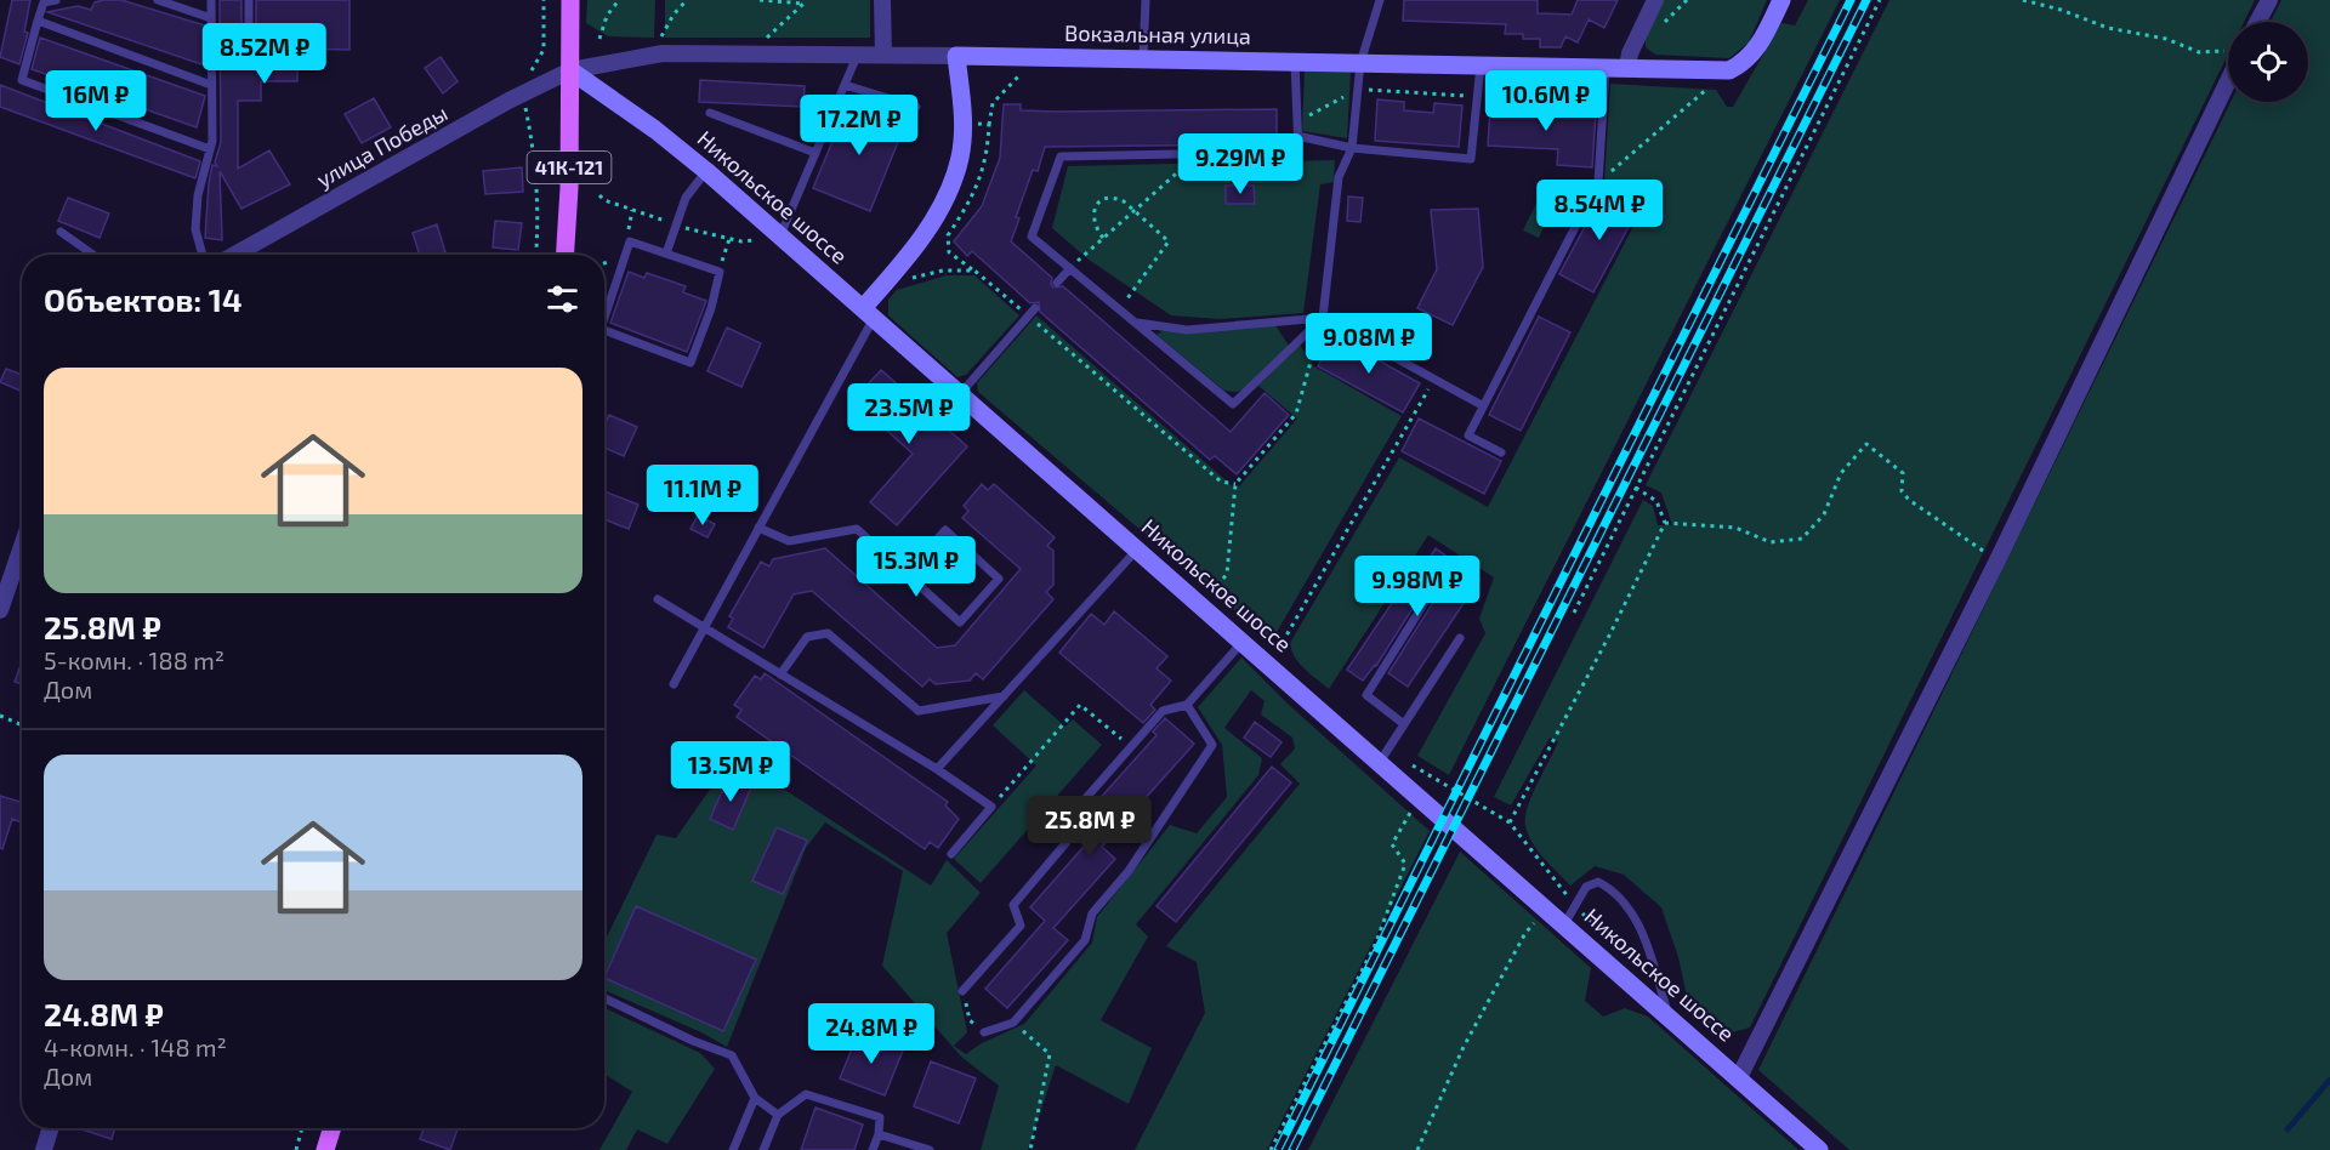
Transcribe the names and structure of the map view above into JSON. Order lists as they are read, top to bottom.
{
  "streets": {
    "main road": ["Вокзальная улица", "41К-121", "Никольское шоссе"],
    "street": ["улица Победы"]
  },
  "crossings": [
    ["Вокзальная улица", "улица Победы"],
    ["Вокзальная улица", "41К-121"],
    ["Вокзальная улица", "Никольское шоссе"],
    ["улица Победы", "41К-121"],
    ["улица Победы", "Никольское шоссе"],
    ["41К-121", "Никольское шоссе"]
  ],
  "page": {
    "price": [
      "8.52M ₽",
      "16M ₽",
      "10.6M ₽",
      "17.2M ₽",
      "9.29M ₽",
      "8.54M ₽",
      "9.08M ₽",
      "23.5M ₽",
      "11.1M ₽",
      "15.3M ₽",
      "9.98M ₽",
      "13.5M ₽",
      "25.8M ₽",
      "24.8M ₽"
    ],
    "heading": "Объектов: 14",
    "list": [
      {
        "name": "25.8M ₽",
        "note": "5-комн. · 188 m² · Дом"
      },
      {
        "name": "24.8M ₽",
        "note": "4-комн. · 148 m² · Дом"
      }
    ]
  }
}
